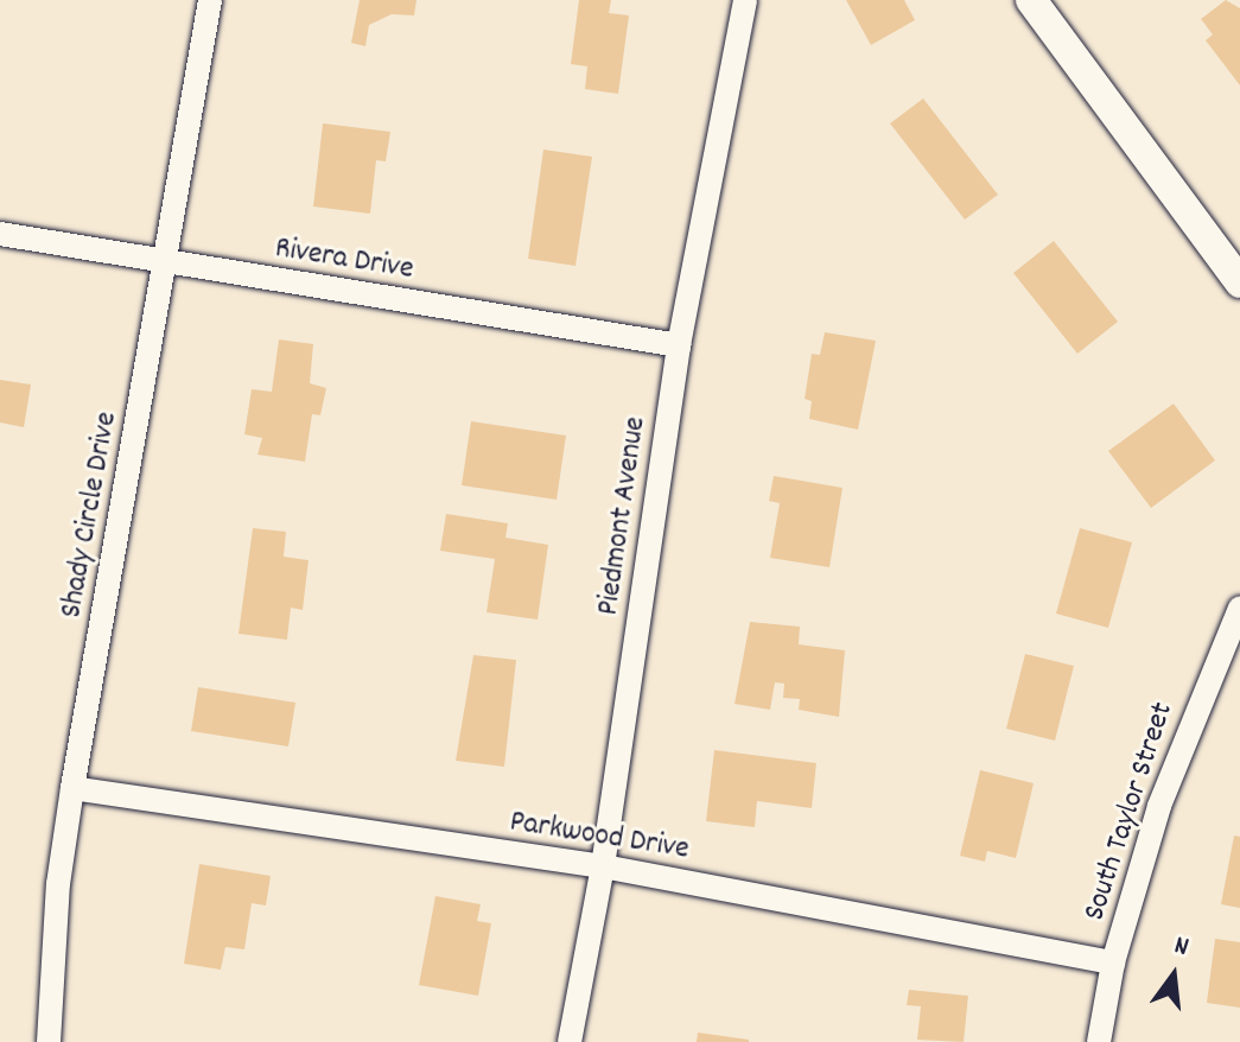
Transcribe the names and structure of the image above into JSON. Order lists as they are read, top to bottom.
{
  "streets": {
    "street": [
      "Rivera Drive",
      "Shady Circle Drive",
      "Piedmont Avenue",
      "South Taylor Street",
      "Parkwood Drive"
    ]
  },
  "crossings": [
    ["Rivera Drive", "Shady Circle Drive"],
    ["Rivera Drive", "Piedmont Avenue"],
    ["Shady Circle Drive", "Parkwood Drive"],
    ["Piedmont Avenue", "Parkwood Drive"],
    ["South Taylor Street", "Parkwood Drive"]
  ],
  "north": "top"
}
